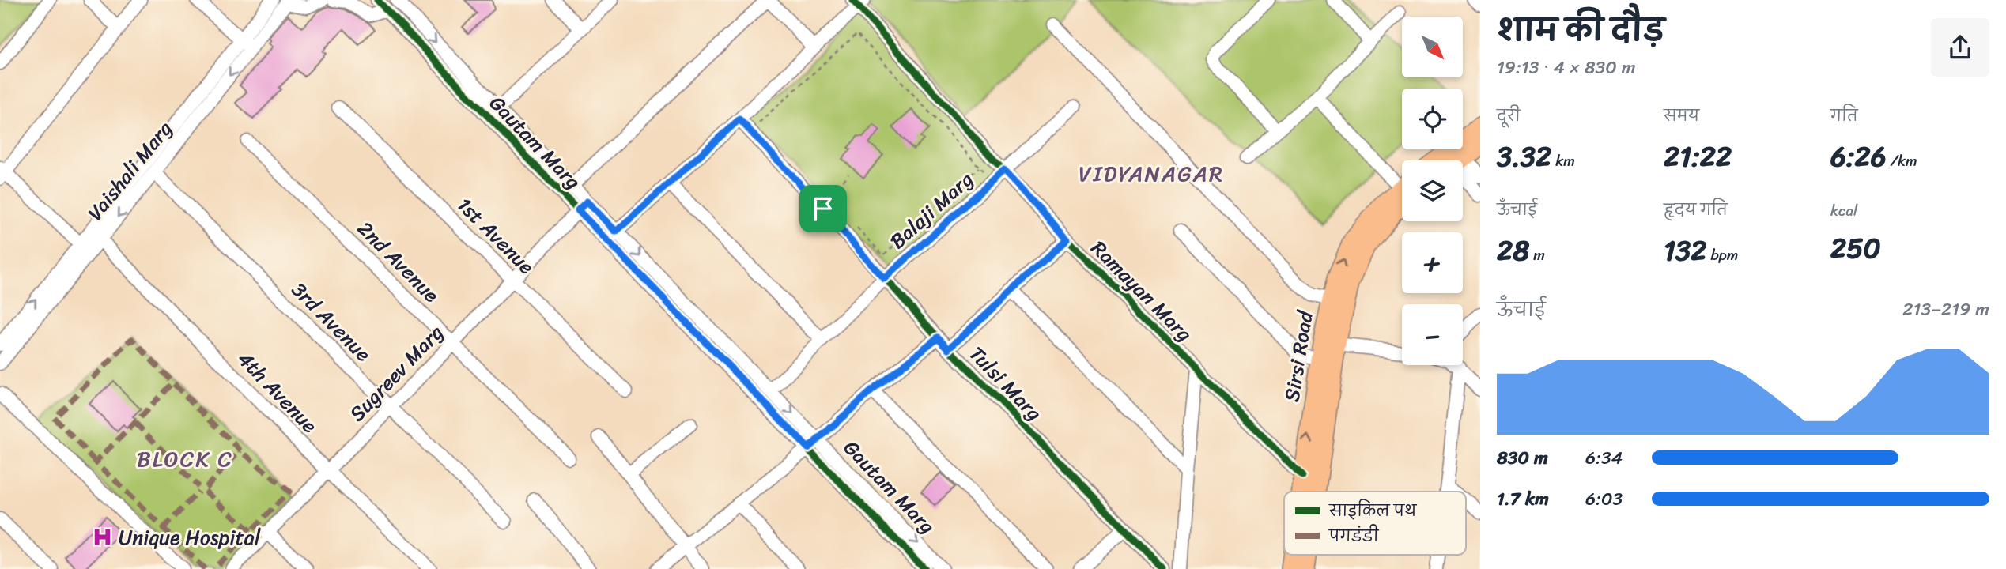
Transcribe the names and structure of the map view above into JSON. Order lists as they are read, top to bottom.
{
  "streets": {
    "main road": ["Sirsi Road"],
    "street": [
      "Gautam Marg",
      "Vaishali Marg",
      "Balaji Marg",
      "1st Avenue",
      "2nd Avenue",
      "Ramayan Marg",
      "3rd Avenue",
      "Sugreev Marg",
      "Tulsi Marg",
      "4th Avenue"
    ]
  },
  "crossings": [
    ["Gautam Marg", "Balaji Marg"],
    ["Gautam Marg", "Sugreev Marg"],
    ["Vaishali Marg", "3rd Avenue"],
    ["Vaishali Marg", "4th Avenue"],
    ["Balaji Marg", "Ramayan Marg"],
    ["Balaji Marg", "Tulsi Marg"],
    ["1st Avenue", "Sugreev Marg"],
    ["2nd Avenue", "Sugreev Marg"],
    ["Ramayan Marg", "Sirsi Road"],
    ["3rd Avenue", "Sugreev Marg"],
    ["Sugreev Marg", "4th Avenue"]
  ],
  "districts": ["VIDYANAGAR", "BLOCK C"],
  "places": {
    "hospital": ["Unique Hospital"]
  },
  "legend": ["साइकिल पथ", "पगडंडी"],
  "north": "bottom right",
  "page": {
    "heading": ["शाम की दौड़", "19:13 · 4 × 830 m"],
    "map_buttons": ["+", "−"],
    "stats": [
      ["दूरी", "3.32 km"],
      ["समय", "21:22"],
      ["गति", "6:26 /km"],
      ["ऊँचाई", "28 m"],
      ["हृदय गति", "132 bpm"],
      ["kcal", "250"]
    ],
    "chart": ["ऊँचाई", "213–219 m"],
    "list": [
      {
        "name": "830 m",
        "note": "6:34"
      },
      {
        "name": "1.7 km",
        "note": "6:03"
      }
    ]
  }
}
